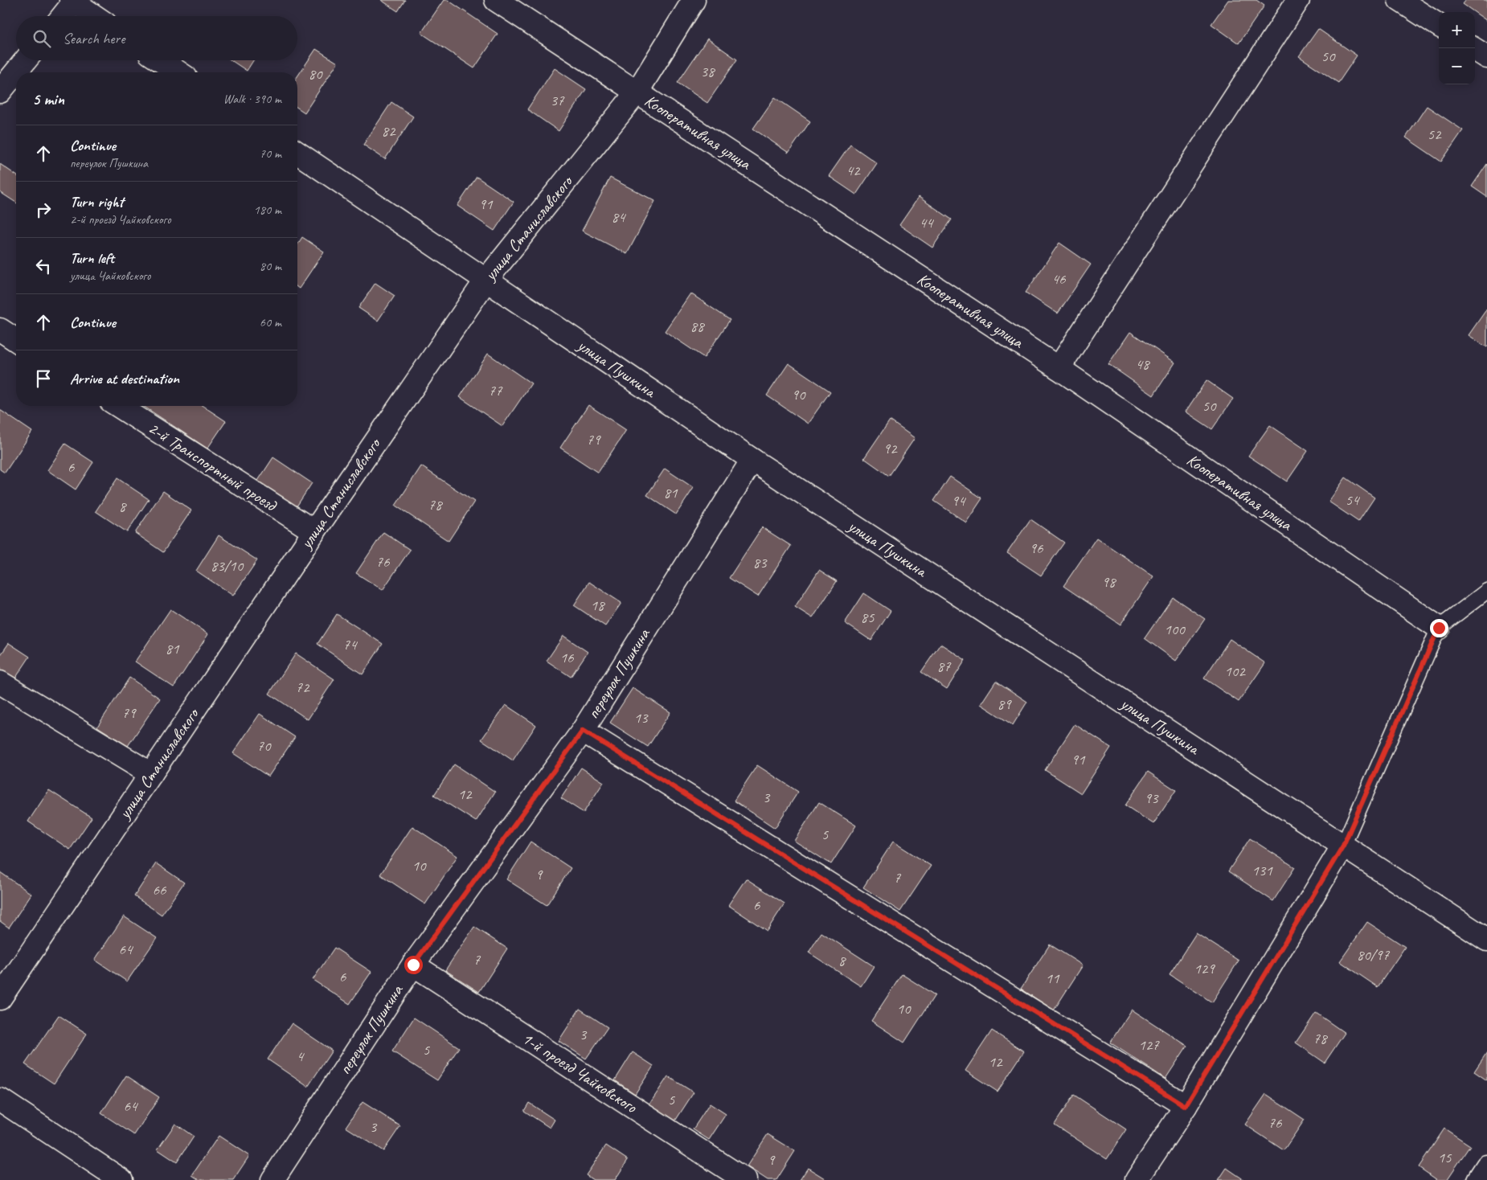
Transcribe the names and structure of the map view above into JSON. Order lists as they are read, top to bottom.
{
  "streets": {
    "street": [
      "Кооперативная улица",
      "улица Станиславского",
      "улица Пушкина",
      "2-й Транспортный проезд",
      "переулок Пушкина",
      "1-й проезд Чайковского"
    ]
  },
  "crossings": [
    ["Кооперативная улица", "улица Станиславского"],
    ["улица Станиславского", "улица Пушкина"],
    ["улица Станиславского", "2-й Транспортный проезд"],
    ["улица Пушкина", "переулок Пушкина"],
    ["переулок Пушкина", "1-й проезд Чайковского"]
  ],
  "house_numbers": [
    "50",
    "38",
    "80",
    "37",
    "82",
    "52",
    "42",
    "91",
    "84",
    "44",
    "46",
    "88",
    "48",
    "77",
    "90",
    "50",
    "79",
    "92",
    "6",
    "81",
    "54",
    "94",
    "78",
    "8",
    "96",
    "76",
    "83",
    "83/10",
    "98",
    "18",
    "85",
    "100",
    "74",
    "81",
    "16",
    "87",
    "102",
    "72",
    "89",
    "79",
    "13",
    "70",
    "91",
    "12",
    "3",
    "93",
    "5",
    "10",
    "131",
    "9",
    "7",
    "66",
    "6",
    "64",
    "80/97",
    "7",
    "8",
    "129",
    "6",
    "11",
    "10",
    "3",
    "78",
    "127",
    "5",
    "4",
    "12",
    "5",
    "64",
    "76",
    "3",
    "15",
    "9"
  ],
  "page": {
    "map_buttons": ["+", "−"],
    "search": "Search here",
    "heading": ["5 min", "Walk · 390 m"],
    "list": [
      ["Continue", "переулок Пушкина", "70 m"],
      ["Turn right", "2-й проезд Чайковского", "180 m"],
      ["Turn left", "улица Чайковского", "80 m"],
      ["Continue", "60 m"],
      "Arrive at destination"
    ]
  }
}
